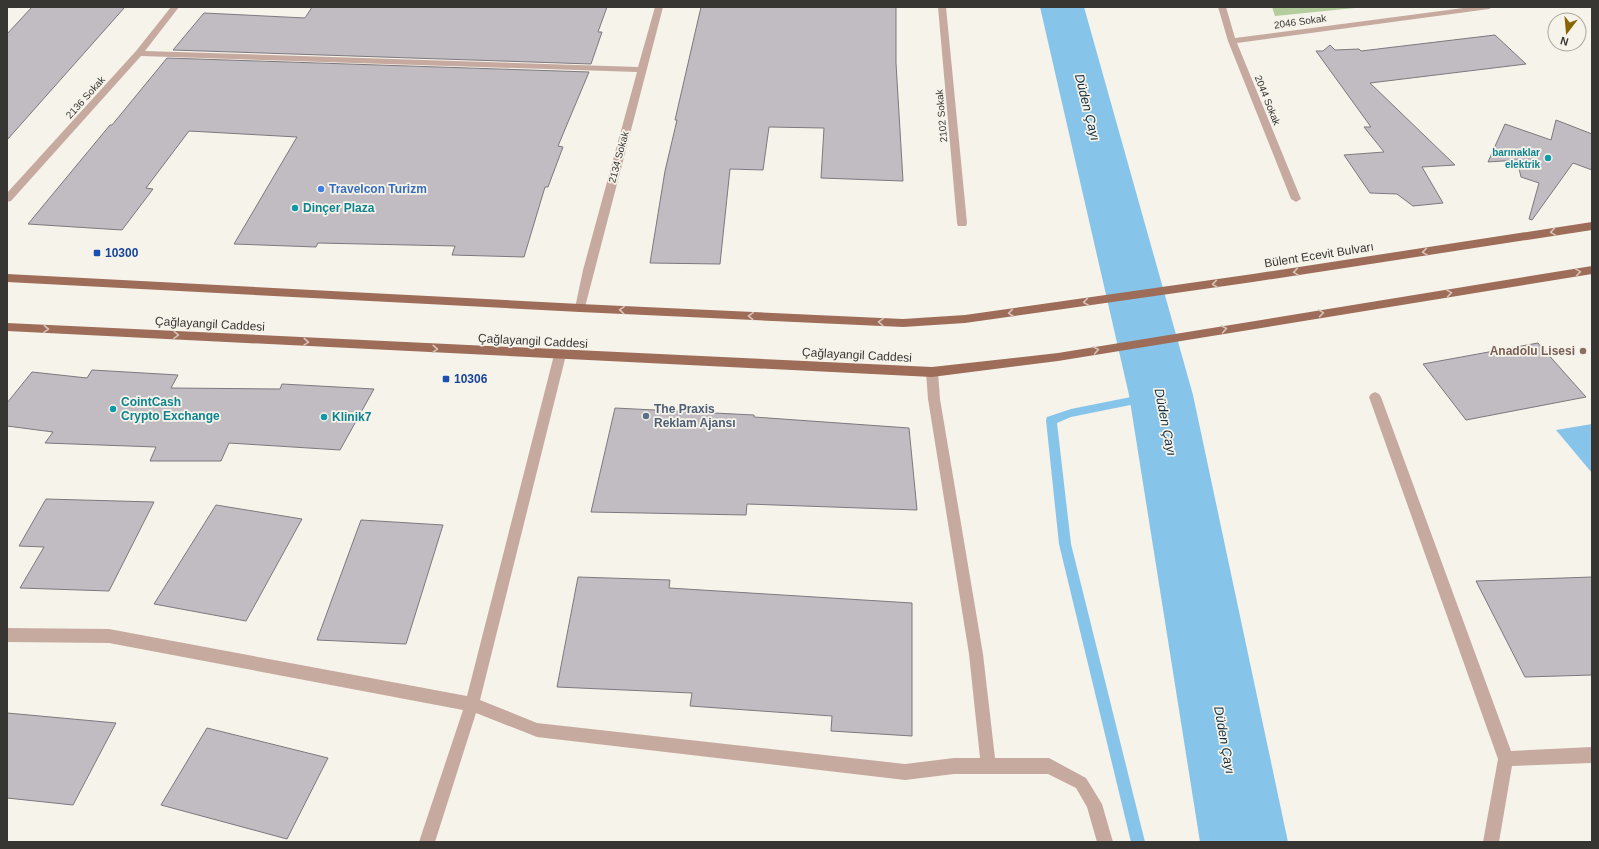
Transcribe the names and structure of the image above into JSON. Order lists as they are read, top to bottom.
{
  "streets": {
    "main road": ["Bülent Ecevit Bulvarı", "Çağlayangil Caddesi"],
    "street": [
      "2046 Sokak",
      "2136 Sokak",
      "2044 Sokak",
      "2102 Sokak",
      "2134 Sokak"
    ]
  },
  "crossings": [
    ["2046 Sokak", "2044 Sokak"],
    ["2134 Sokak", "Bülent Ecevit Bulvarı"]
  ],
  "one_way": ["Bülent Ecevit Bulvarı"],
  "water": ["Düden Çayı"],
  "places": {
    "other": [
      "barınaklar elektrik",
      "Travelcon Turizm",
      "Dinçer Plaza",
      "Anadolu Lisesi",
      "CointCash Crypto Exchange",
      "The Praxis Reklam Ajansı",
      "Klinik7"
    ],
    "transit": ["10300", "10306"]
  },
  "north": "bottom"
}
